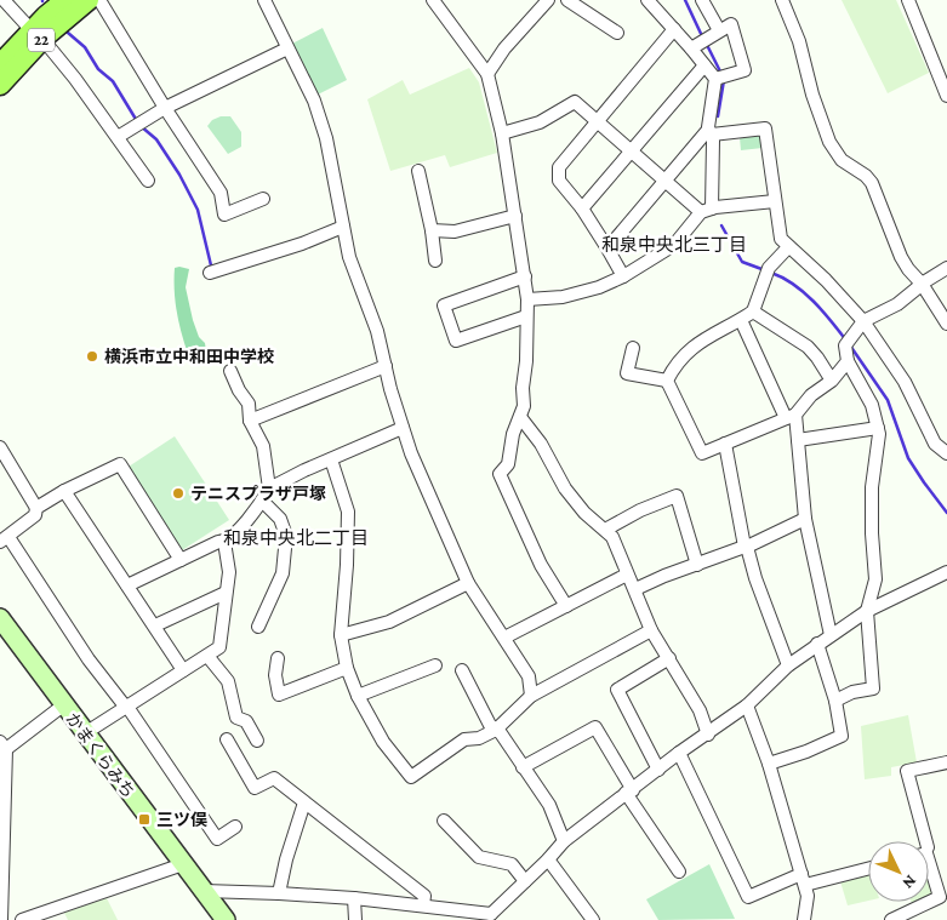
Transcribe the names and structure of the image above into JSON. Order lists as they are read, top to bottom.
{
  "streets": {
    "main road": ["22", "かまくらみち"]
  },
  "districts": ["和泉中央北三丁目", "和泉中央北二丁目"],
  "places": {
    "other": ["横浜市立中和田中学校", "テニスプラザ戸塚"],
    "transit": ["三ツ俣"]
  },
  "north": "bottom right"
}
